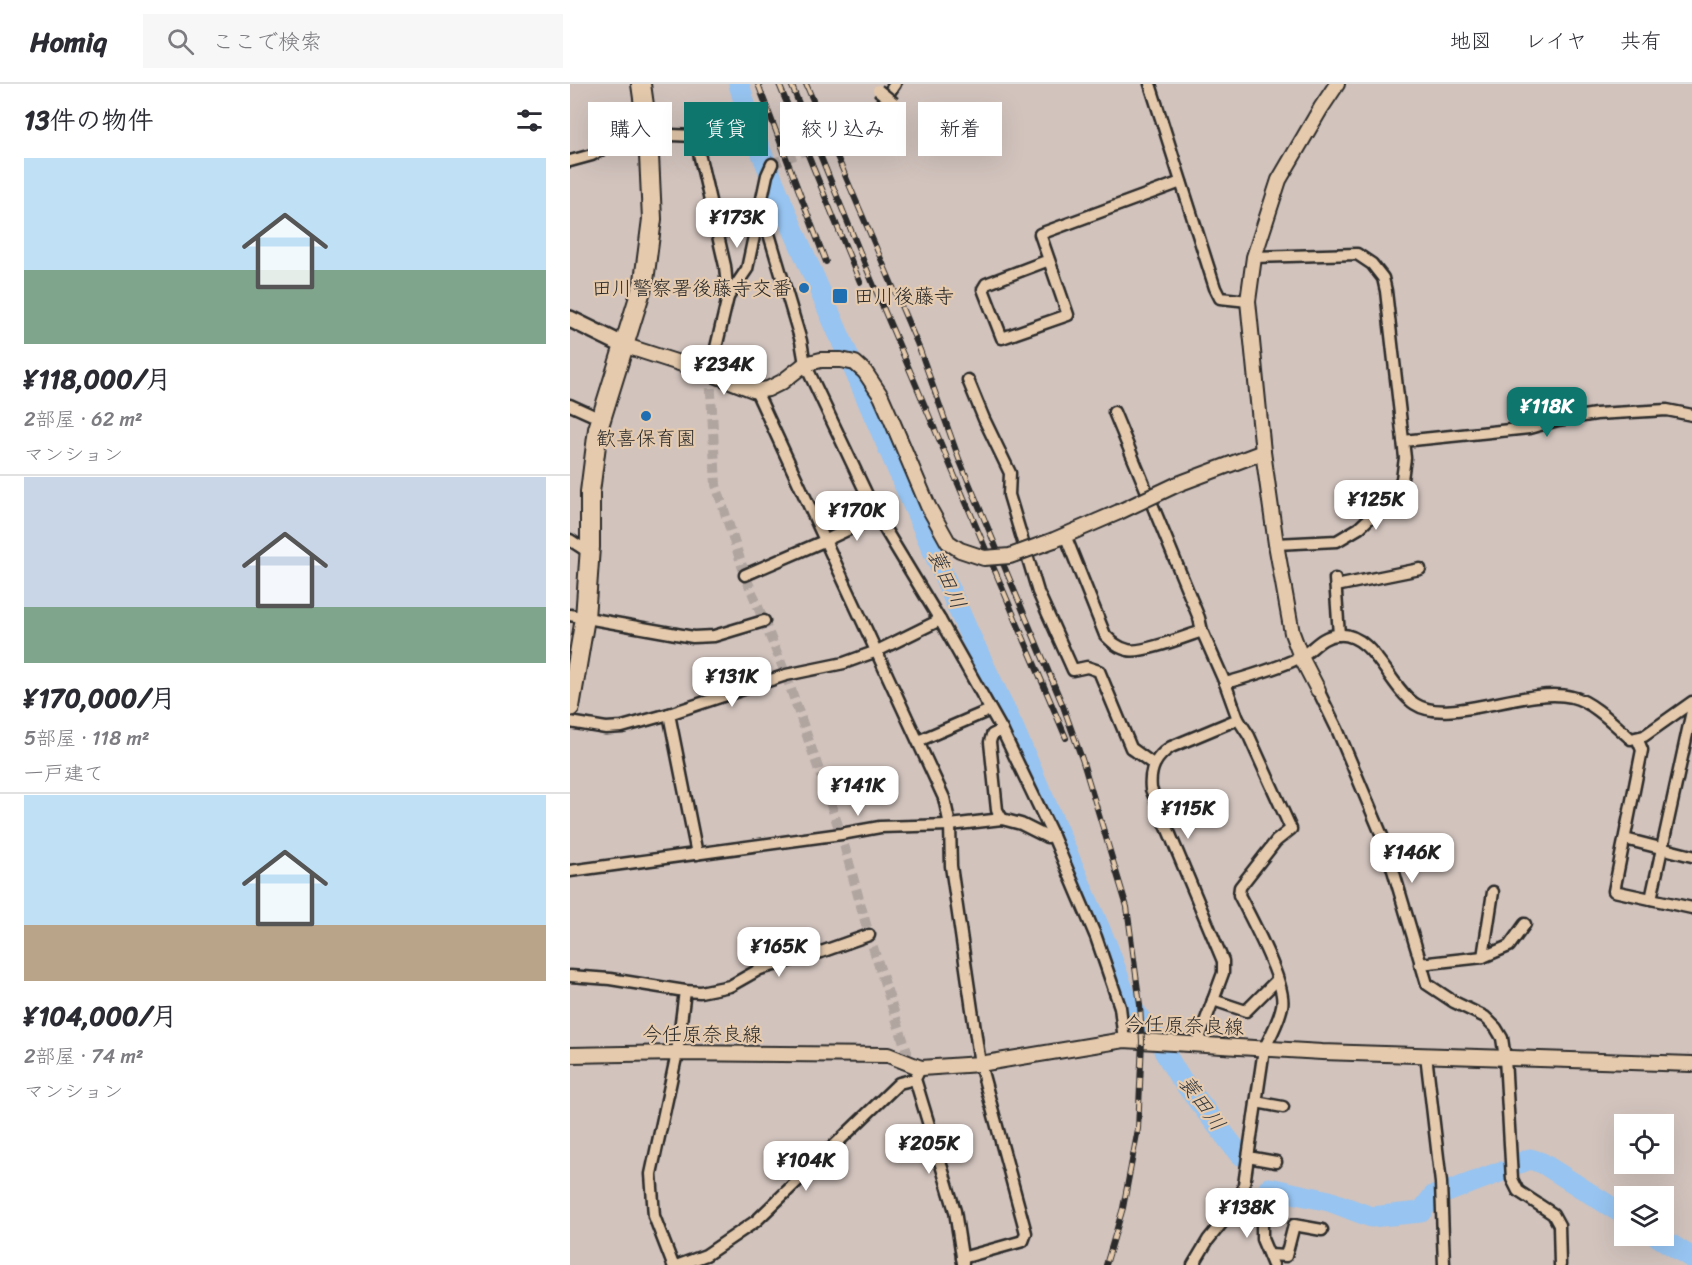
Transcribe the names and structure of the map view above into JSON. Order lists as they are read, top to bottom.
{
  "streets": {
    "main road": ["今任原奈良線"]
  },
  "water": ["蓑田川"],
  "places": {
    "other": ["田川警察署後藤寺交番", "歓喜保育園"],
    "transit": ["田川後藤寺"]
  },
  "page": {
    "header": "Homiq",
    "search": "ここで検索",
    "nav": ["地図", "レイヤ", "共有"],
    "heading": "13件の物件",
    "chip": [
      "購入",
      "賃貸",
      "絞り込み",
      "新着"
    ],
    "list": [
      {
        "name": "¥118,000/月",
        "note": "2部屋 · 62 m² · マンション"
      },
      {
        "name": "¥170,000/月",
        "note": "5部屋 · 118 m² · 一戸建て"
      },
      {
        "name": "¥104,000/月",
        "note": "2部屋 · 74 m² · マンション"
      }
    ],
    "price": [
      "¥173K",
      "¥234K",
      "¥118K",
      "¥125K",
      "¥170K",
      "¥131K",
      "¥141K",
      "¥115K",
      "¥146K",
      "¥165K",
      "¥205K",
      "¥104K",
      "¥138K"
    ]
  }
}
